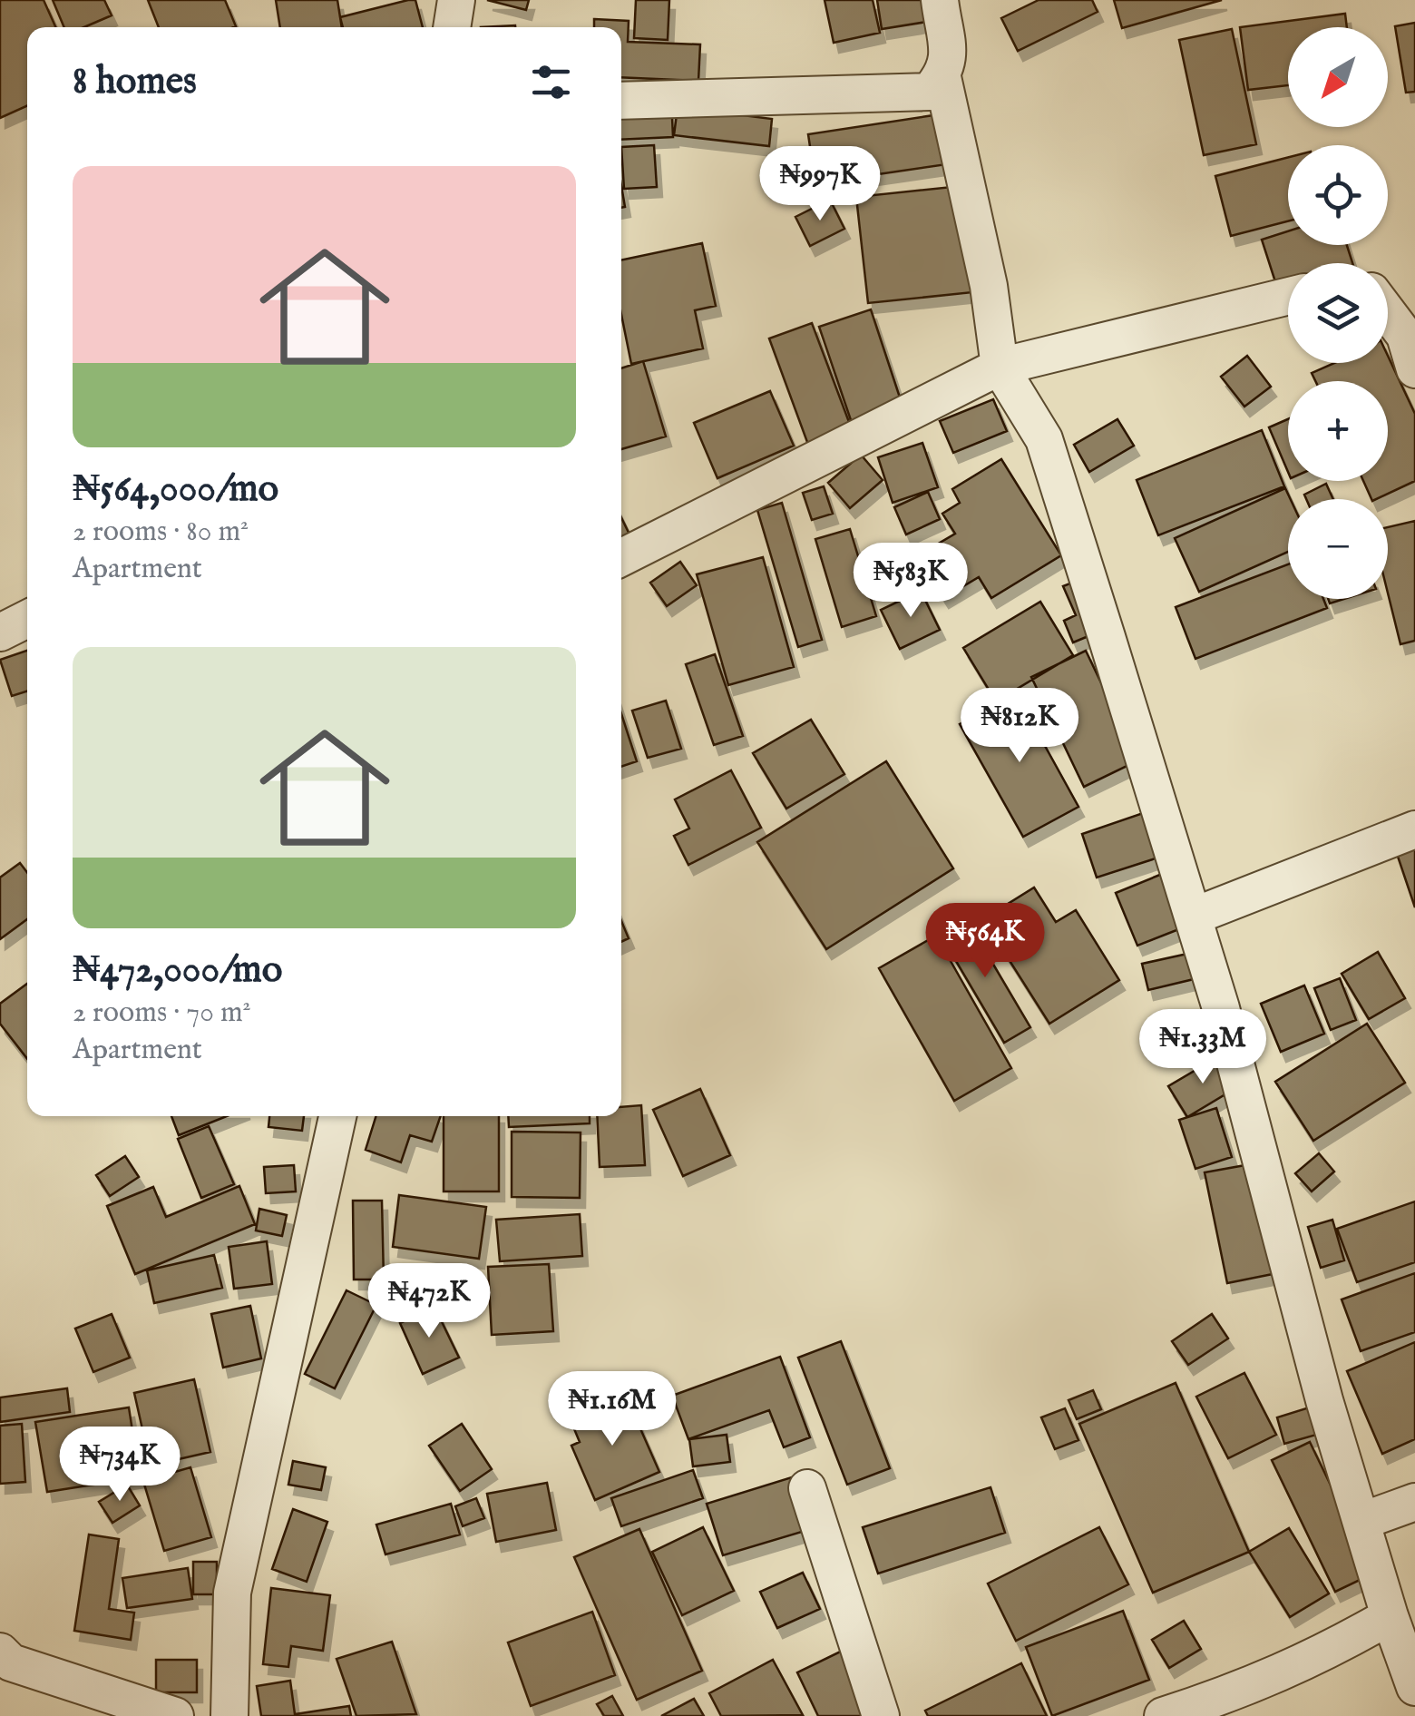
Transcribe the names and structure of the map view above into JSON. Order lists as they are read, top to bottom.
{
  "north": "bottom left",
  "page": {
    "map_buttons": ["+", "−"],
    "heading": "8 homes",
    "list": [
      {
        "name": "₦564,000/mo",
        "note": "2 rooms · 80 m² · Apartment"
      },
      {
        "name": "₦472,000/mo",
        "note": "2 rooms · 70 m² · Apartment"
      }
    ],
    "price": [
      "₦997K",
      "₦583K",
      "₦812K",
      "₦564K",
      "₦1.33M",
      "₦472K",
      "₦1.16M",
      "₦734K"
    ]
  }
}
